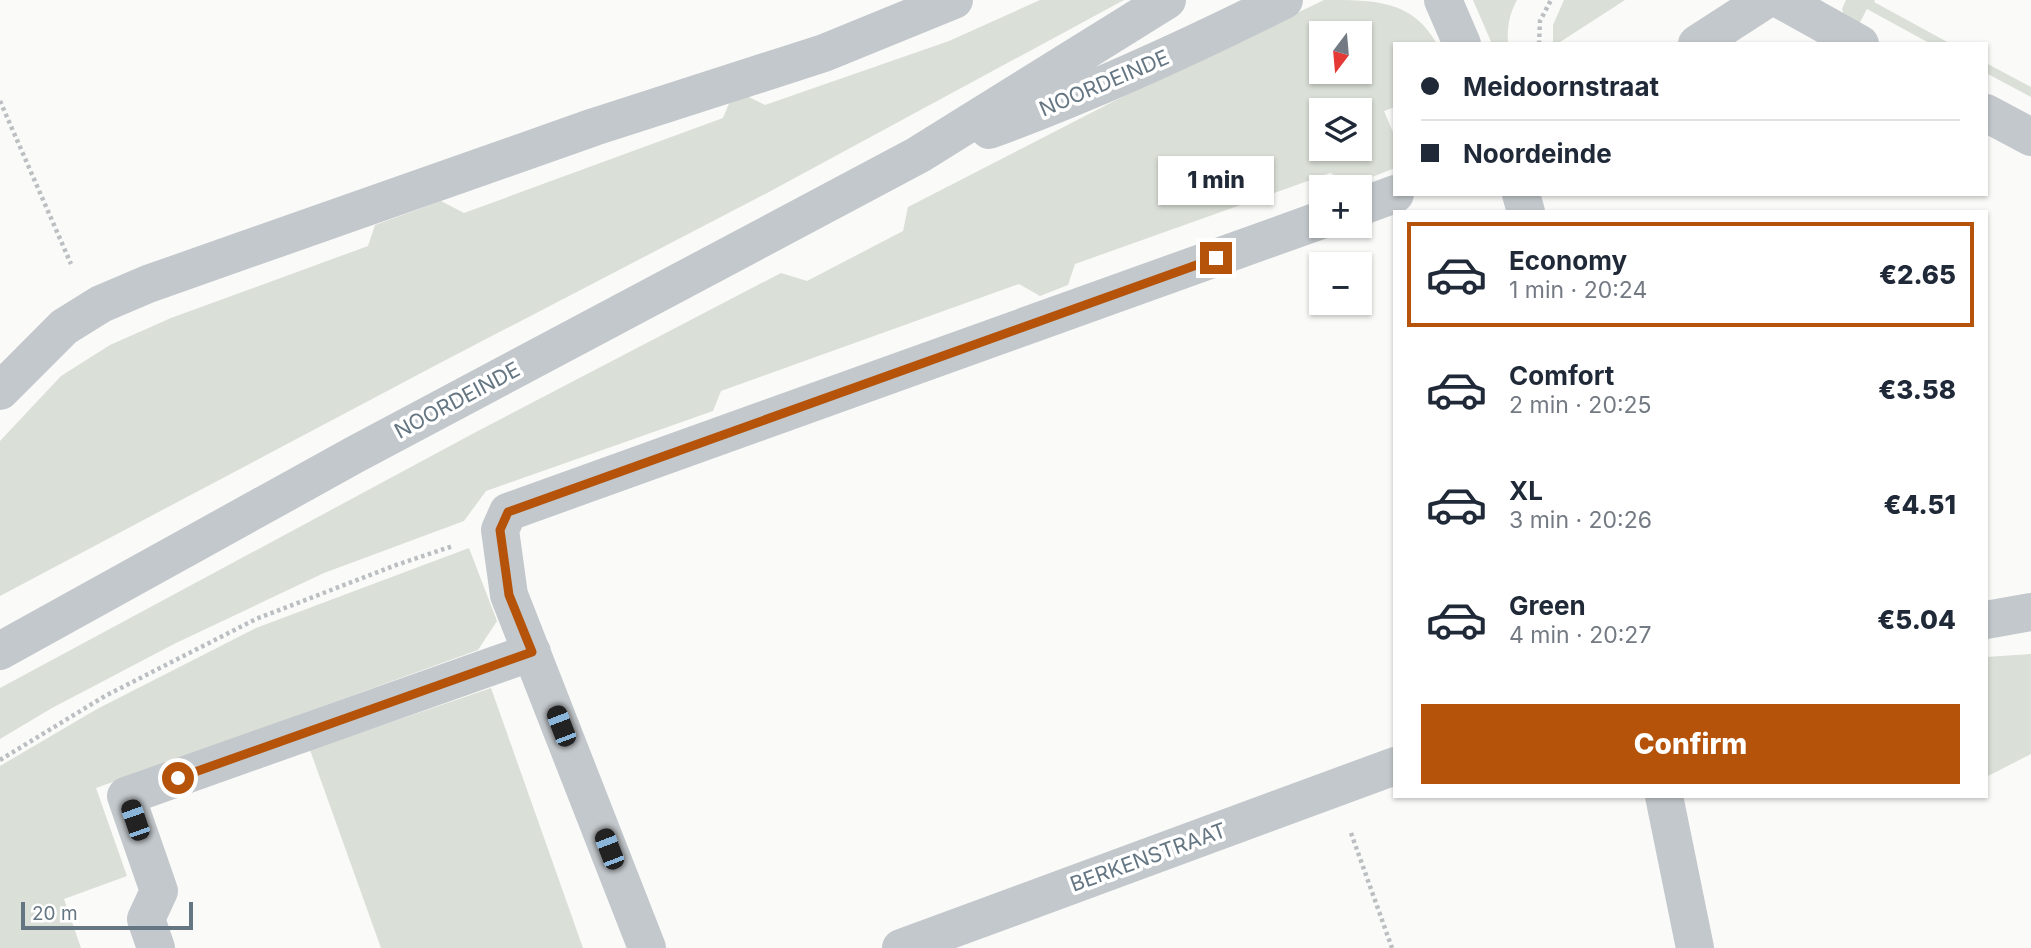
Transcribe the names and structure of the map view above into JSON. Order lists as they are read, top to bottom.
{
  "streets": {
    "street": ["NOORDEINDE", "BERKENSTRAAT"]
  },
  "scale_bar": "20 m",
  "north": "bottom",
  "page": {
    "map_buttons": ["+", "−"],
    "banner": ["Meidoornstraat", "Noordeinde"],
    "bubble": "1 min",
    "list": [
      {
        "name": "Economy",
        "note": "1 min · 20:24",
        "value": "€2.65"
      },
      {
        "name": "Comfort",
        "note": "2 min · 20:25",
        "value": "€3.58"
      },
      {
        "name": "XL",
        "note": "3 min · 20:26",
        "value": "€4.51"
      },
      {
        "name": "Green",
        "note": "4 min · 20:27",
        "value": "€5.04"
      }
    ],
    "buttons": "Confirm",
    "scale": "20 m"
  }
}
